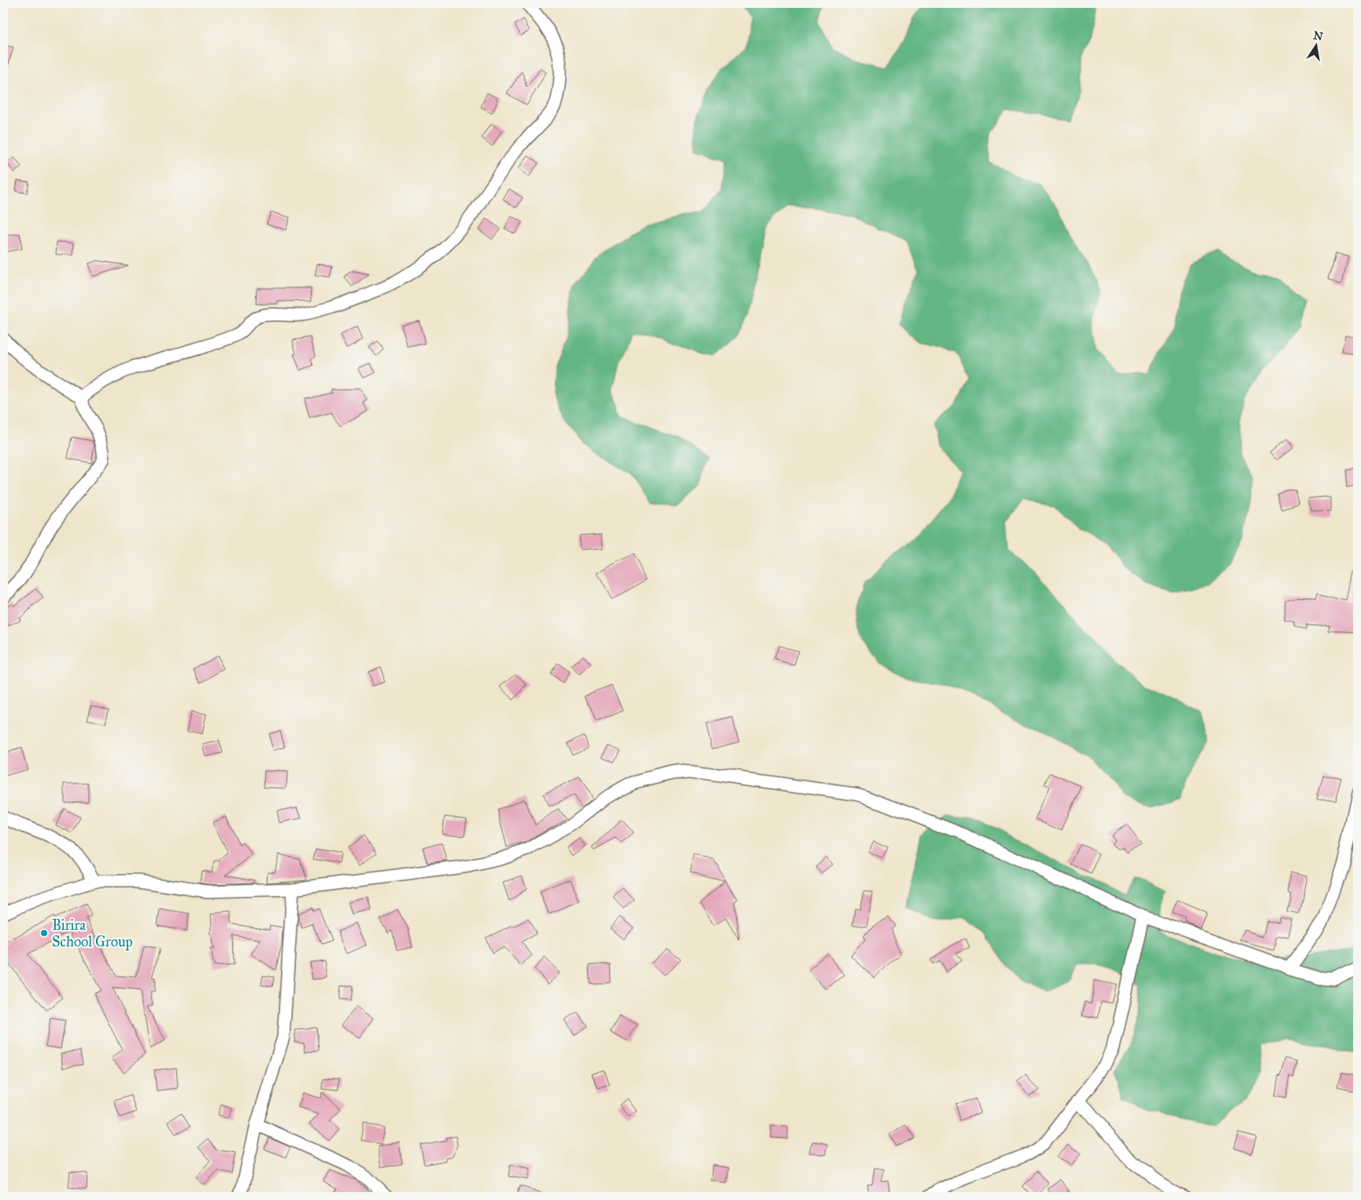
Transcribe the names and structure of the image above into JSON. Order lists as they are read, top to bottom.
{
  "places": ["Birira School Group"],
  "north": "top"
}
